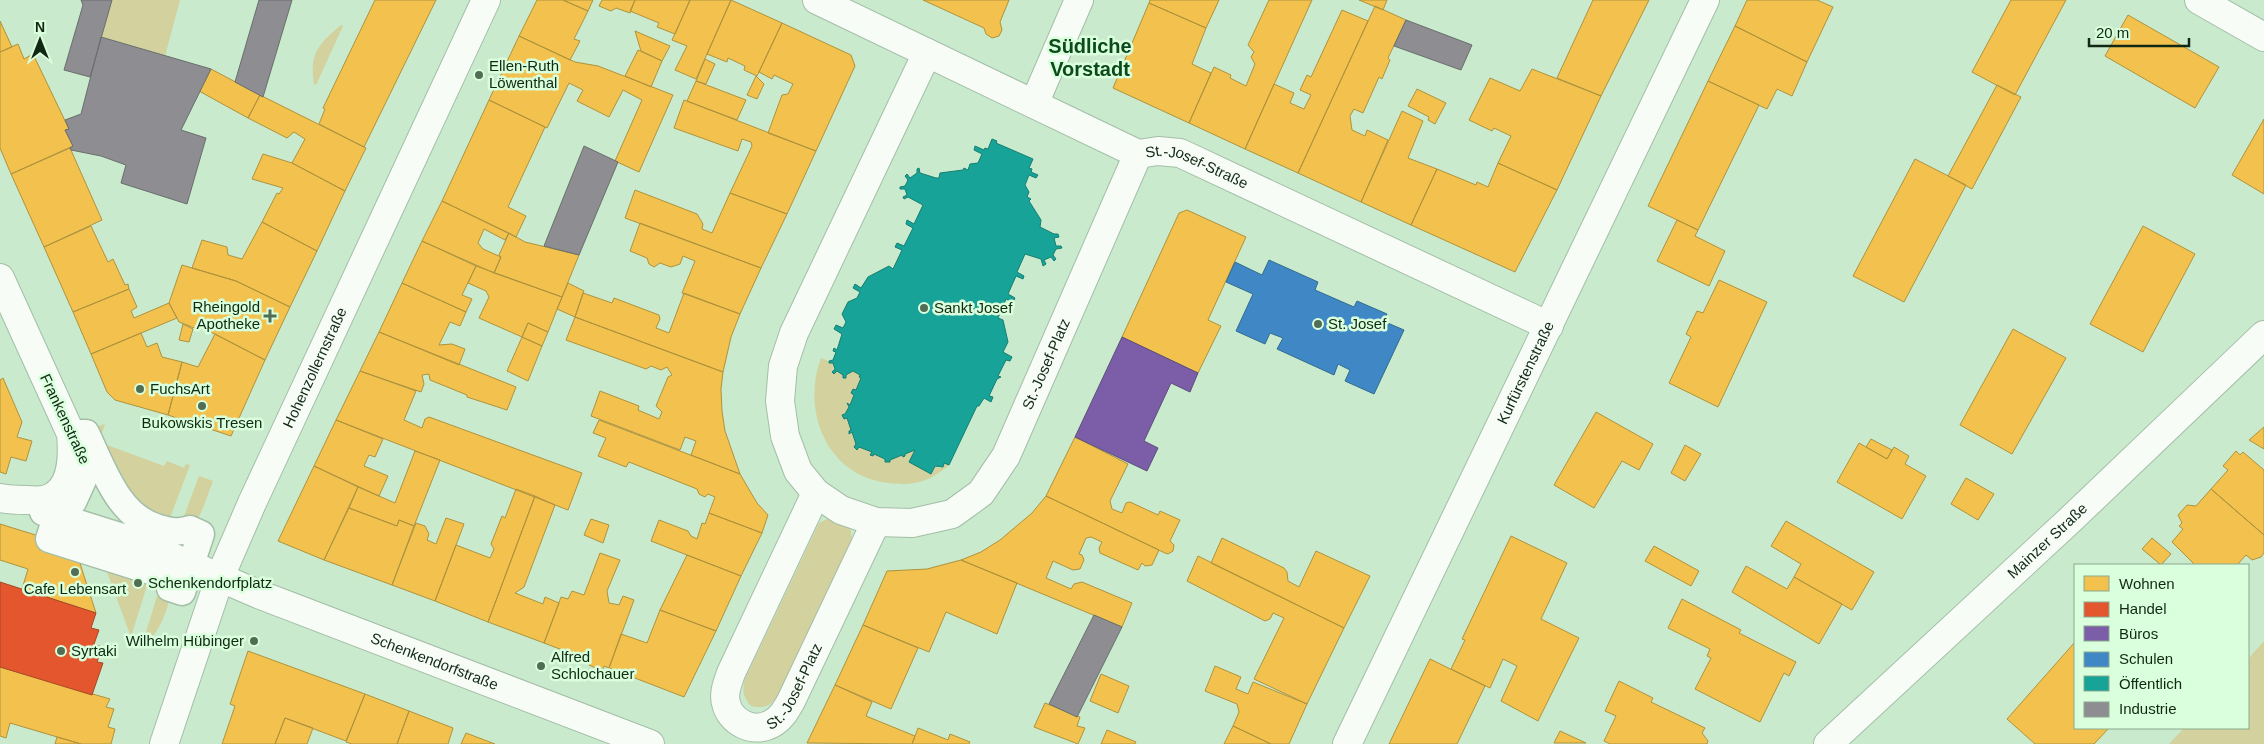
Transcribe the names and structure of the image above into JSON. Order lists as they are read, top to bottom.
{
  "streets": {
    "street": [
      "St.-Josef-Straße",
      "St.-Josef-Platz",
      "Hohenzollernstraße",
      "Kurfürstenstraße",
      "Frankenstraße",
      "Mainzer Straße",
      "Schenkendorfstraße"
    ]
  },
  "crossings": [
    ["St.-Josef-Straße", "St.-Josef-Platz"],
    ["St.-Josef-Straße", "Kurfürstenstraße"],
    ["Hohenzollernstraße", "Schenkendorfstraße"]
  ],
  "districts": ["Südliche Vorstadt"],
  "places": {
    "other": [
      "Ellen-Ruth Löwenthal",
      "Sankt Josef",
      "St. Josef",
      "FuchsArt",
      "Bukowskis Tresen",
      "Cafe Lebensart",
      "Schenkendorfplatz",
      "Wilhelm Hübinger",
      "Syrtaki",
      "Alfred Schlochauer"
    ],
    "health": ["Rheingold Apotheke"]
  },
  "legend": [
    "Wohnen",
    "Handel",
    "Büros",
    "Schulen",
    "Öffentlich",
    "Industrie"
  ],
  "scale_bar": "20 m",
  "north": "top"
}
